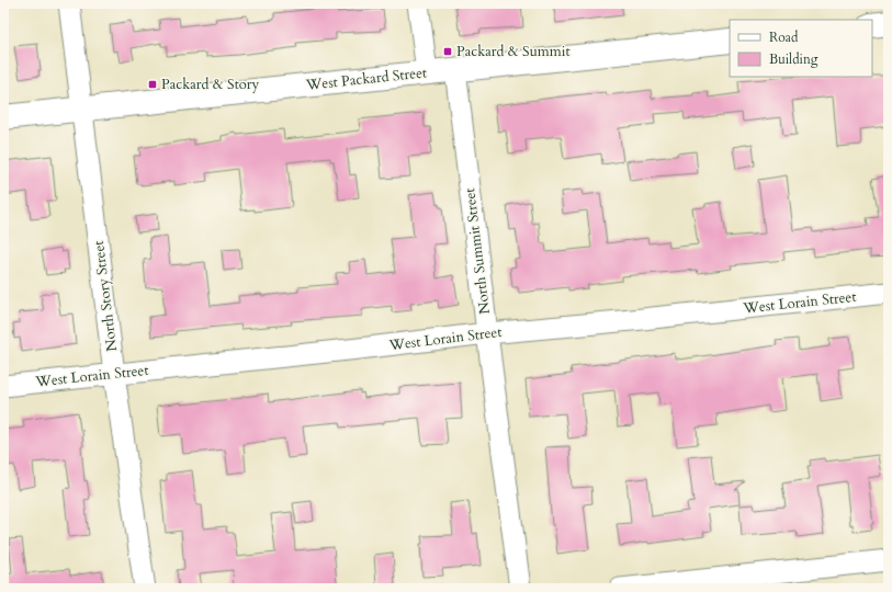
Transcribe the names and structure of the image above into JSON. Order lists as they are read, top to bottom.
{
  "streets": {
    "street": [
      "West Packard Street",
      "North Summit Street",
      "North Story Street",
      "West Lorain Street"
    ]
  },
  "crossings": [
    ["West Packard Street", "North Summit Street"],
    ["West Packard Street", "North Story Street"],
    ["North Summit Street", "West Lorain Street"],
    ["North Story Street", "West Lorain Street"]
  ],
  "places": {
    "transit": ["Packard & Summit", "Packard & Story"]
  },
  "legend": ["Road", "Building"]
}
